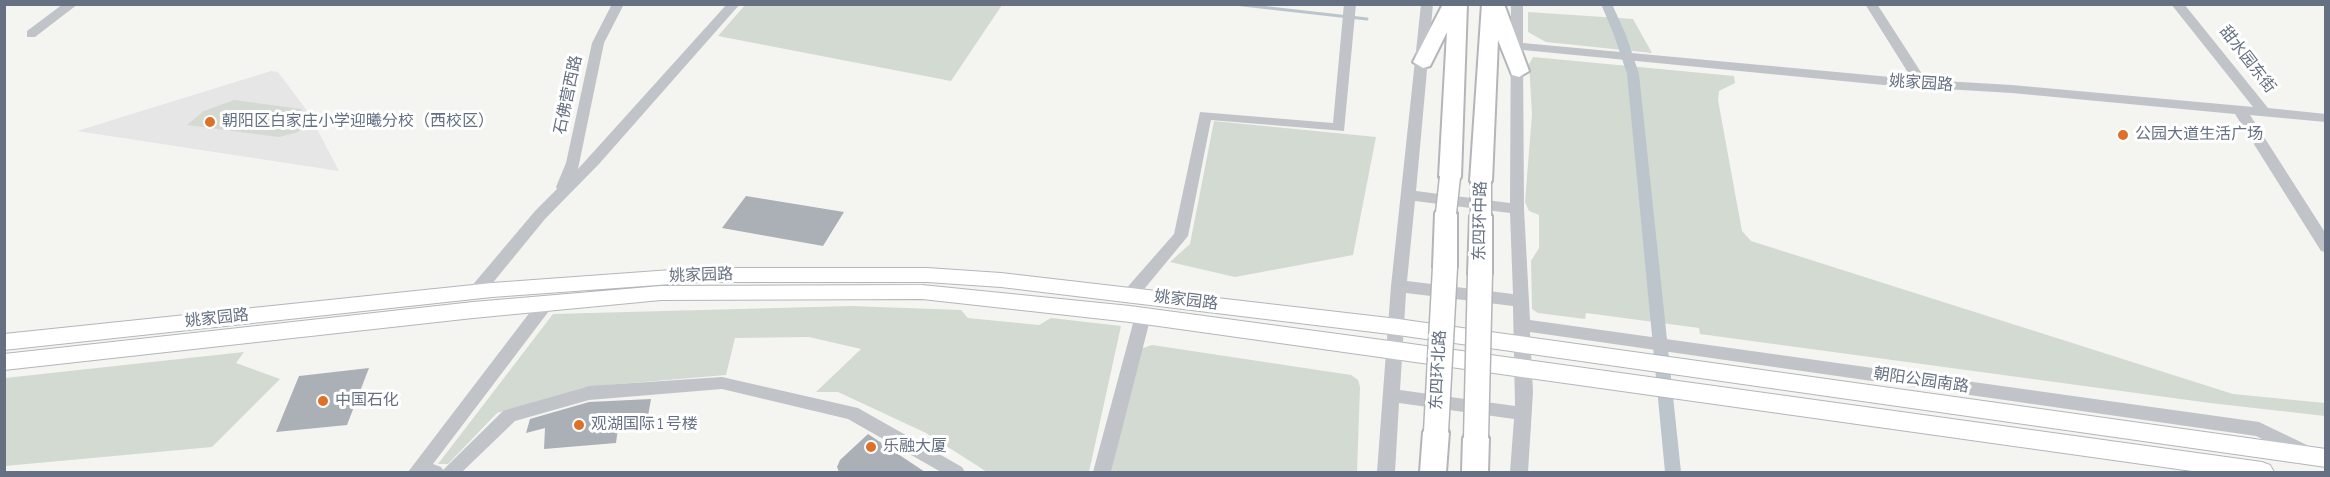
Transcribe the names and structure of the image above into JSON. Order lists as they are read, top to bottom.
{
  "streets": {
    "highway": ["东四环中路", "东四环北路"],
    "main road": ["姚家园路", "朝阳公园南路"],
    "street": ["甜水园东街", "石佛营西路"]
  },
  "crossings": [
    ["甜水园东街", "姚家园路"],
    ["姚家园路", "石佛营西路"],
    ["姚家园路", "朝阳公园南路"],
    ["东四环中路", "东四环北路"]
  ],
  "places": [
    "朝阳区白家庄小学迎曦分校（西校区）",
    "公园大道生活广场",
    "中国石化",
    "观湖国际 1 号楼",
    "乐融大厦"
  ]
}
